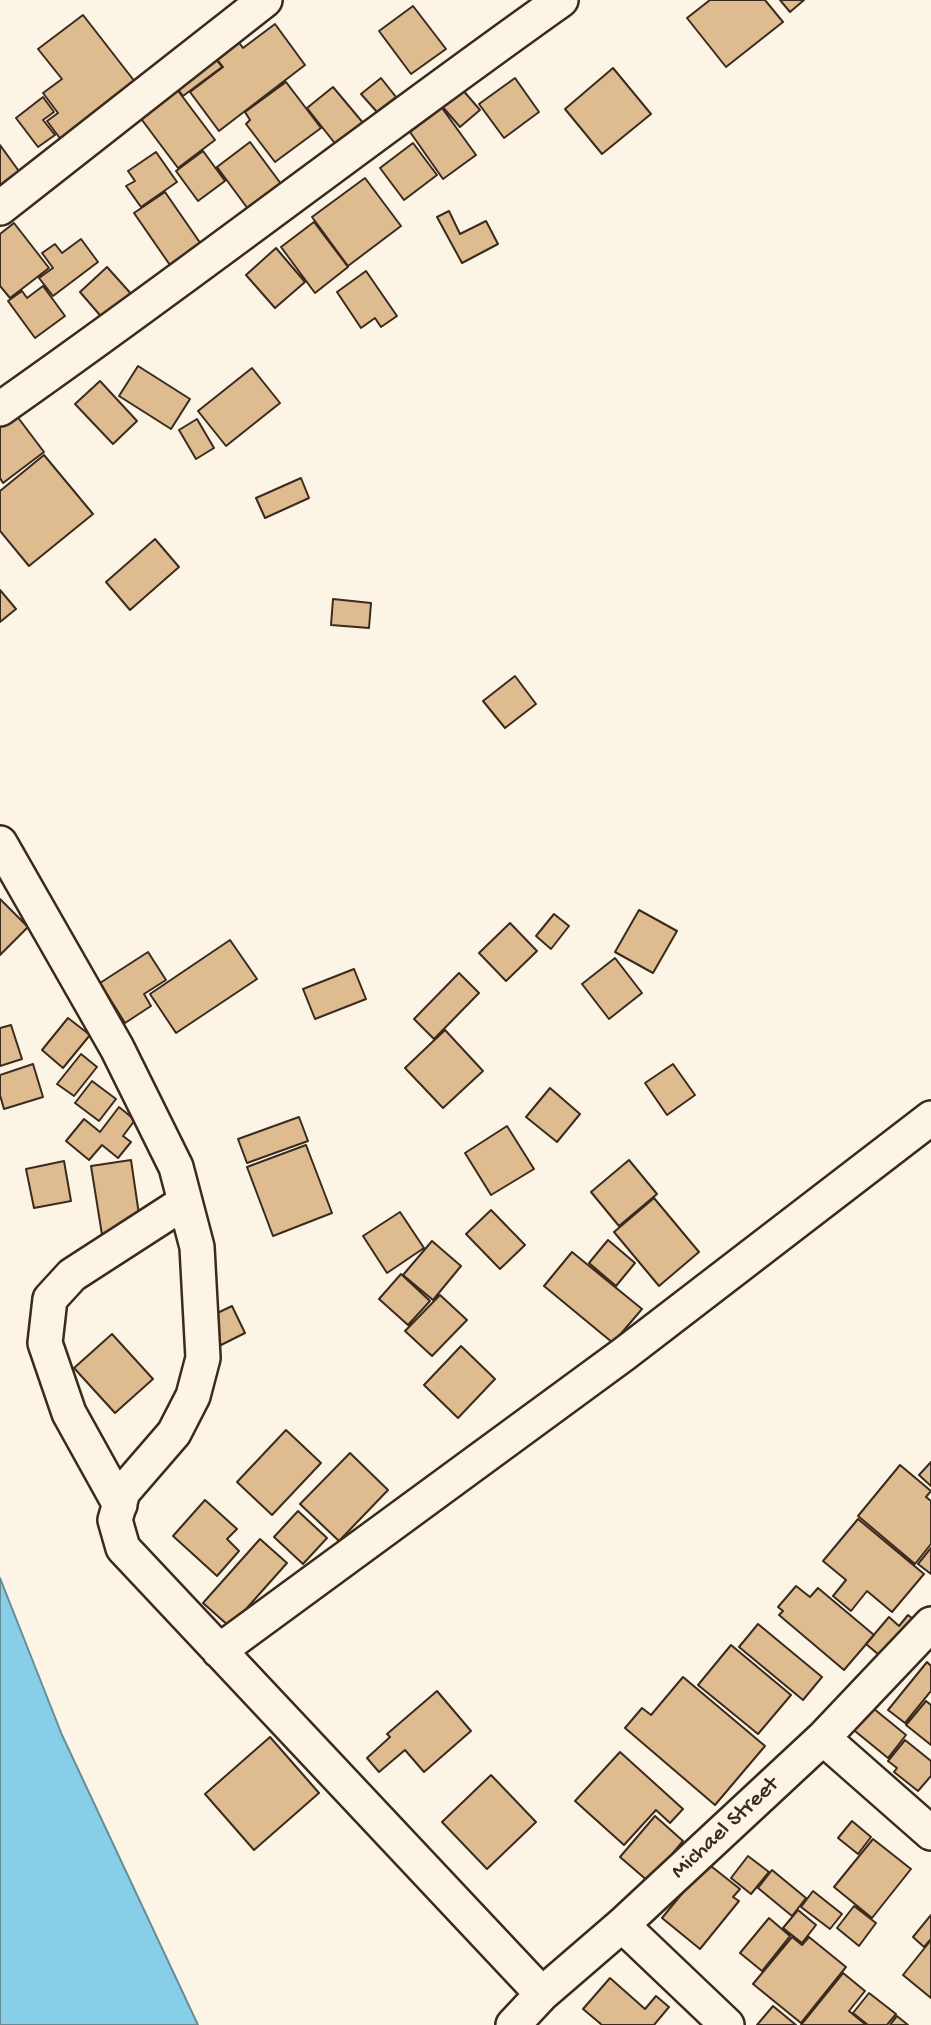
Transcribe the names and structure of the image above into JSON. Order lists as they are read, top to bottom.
{
  "streets": {
    "street": ["Michael Street"]
  }
}
